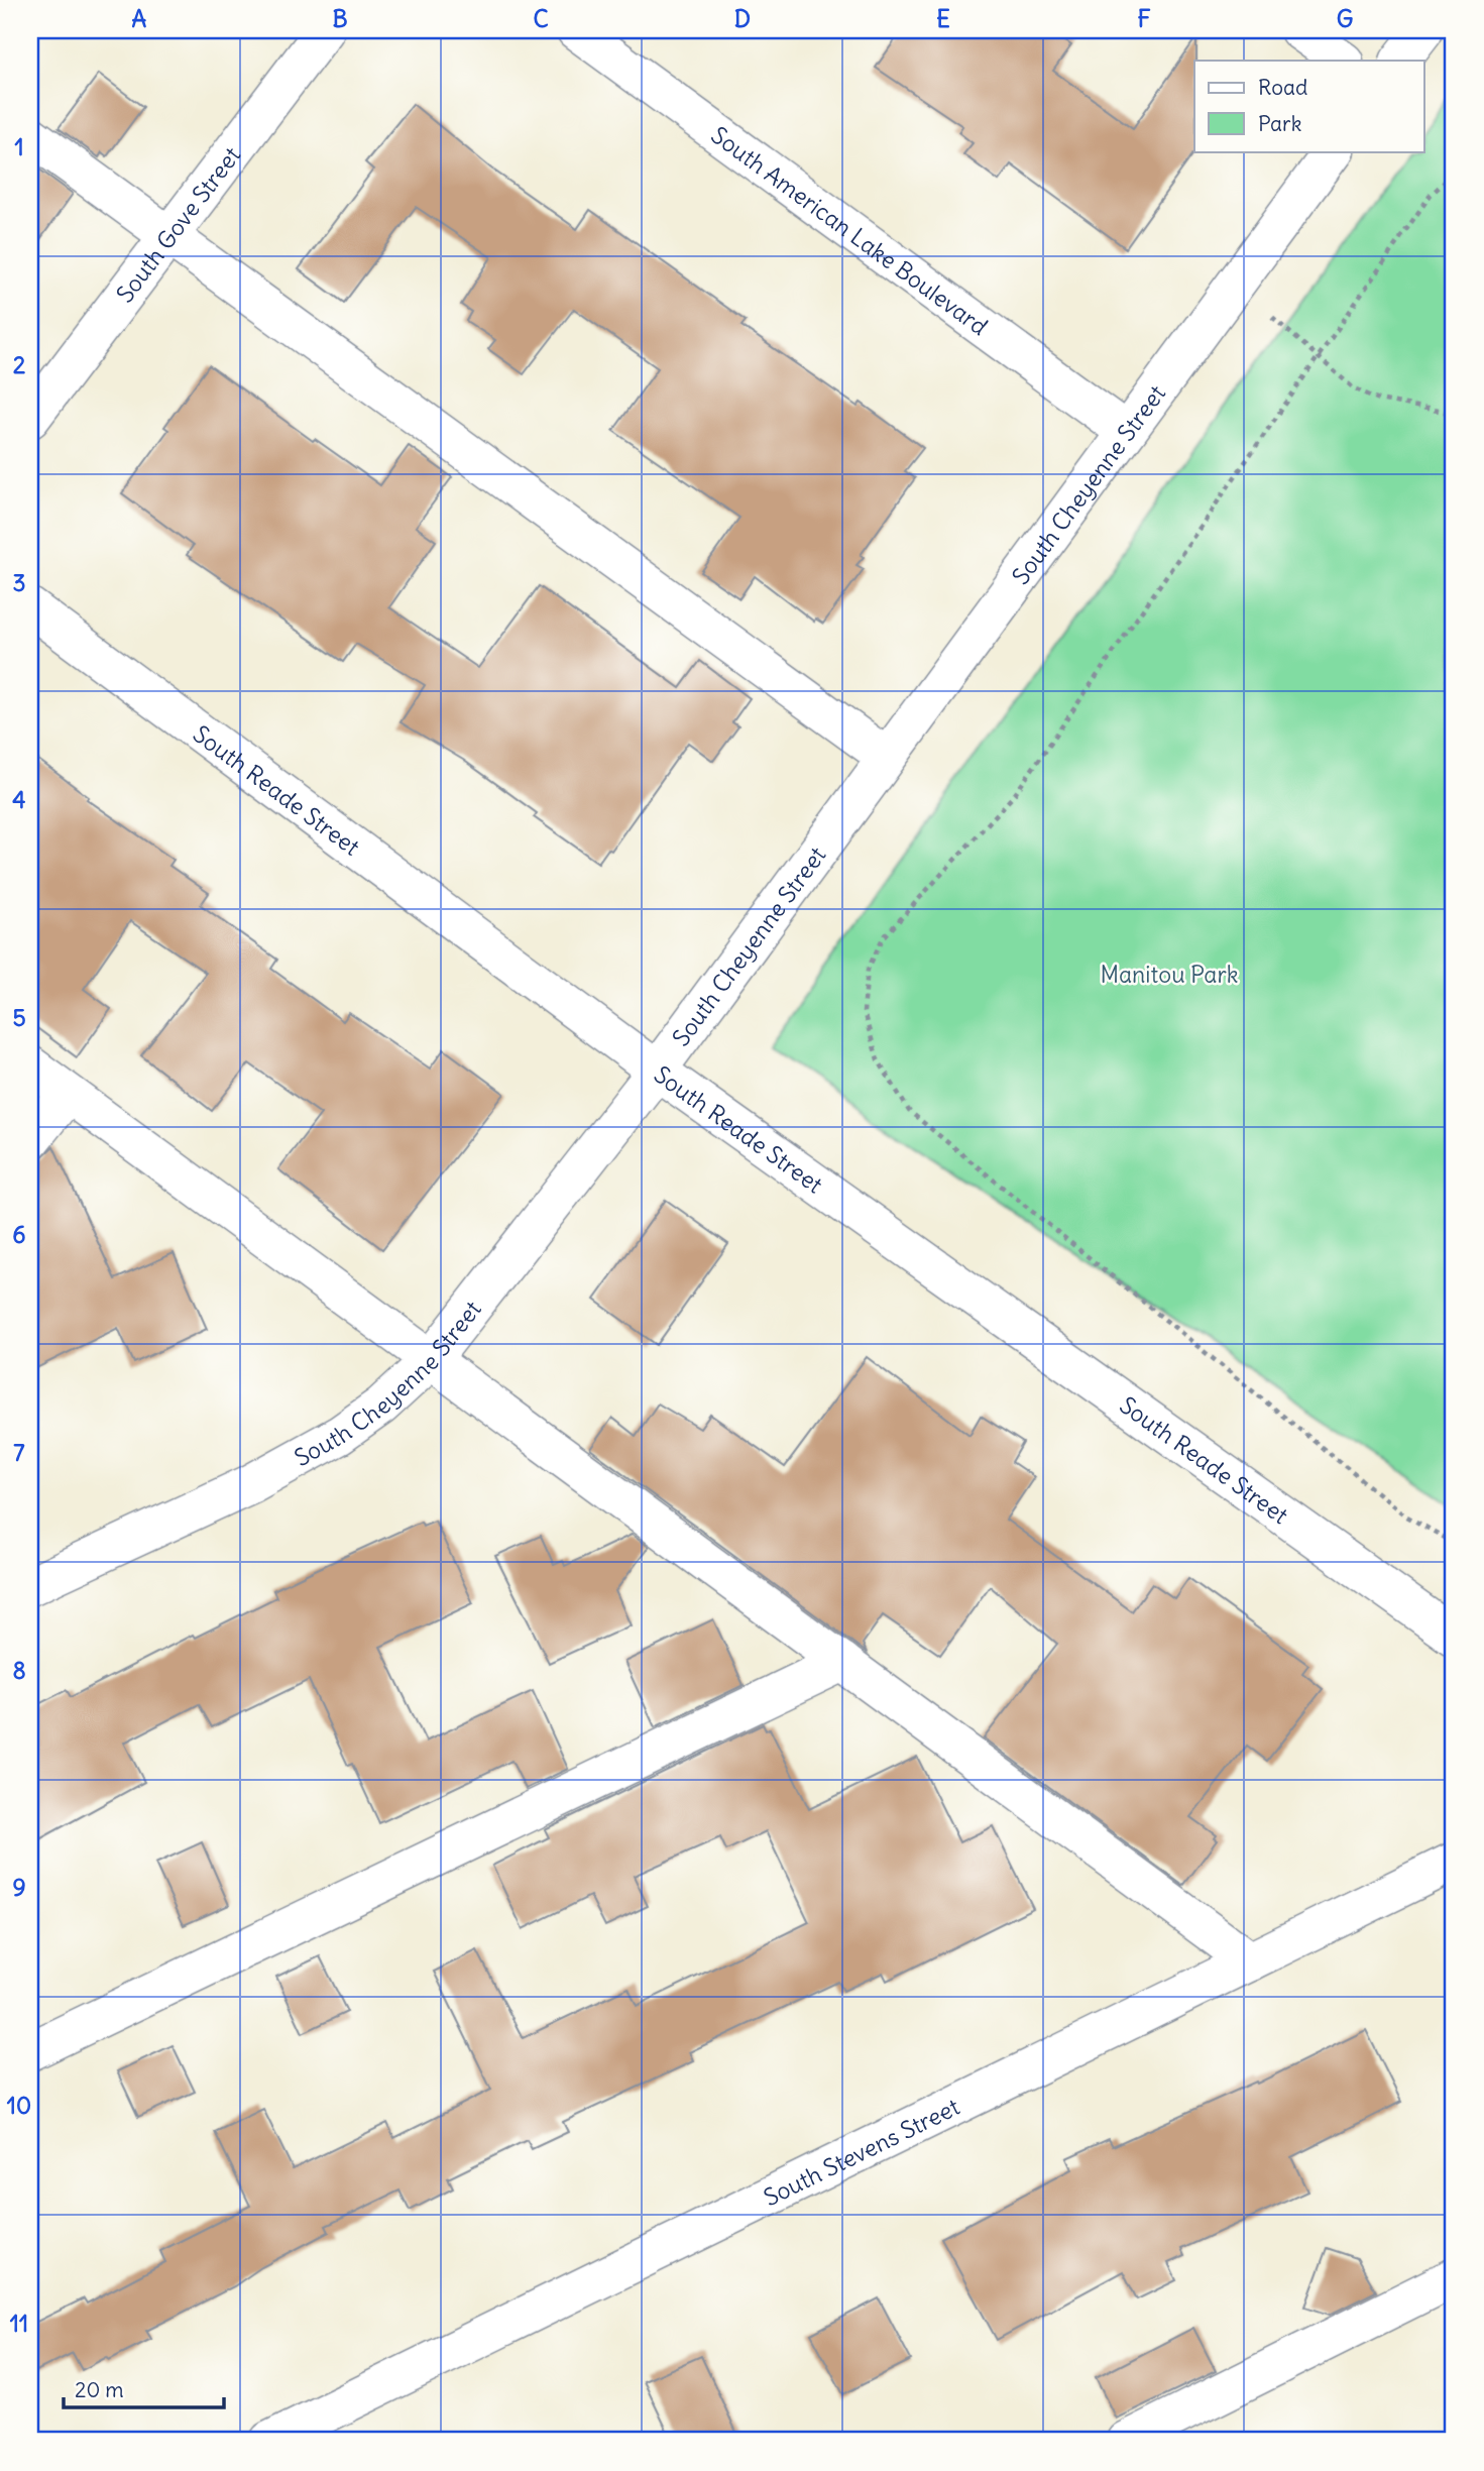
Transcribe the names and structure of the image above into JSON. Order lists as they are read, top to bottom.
{
  "streets": {
    "street": [
      "South Gove Street",
      "South American Lake Boulevard",
      "South Cheyenne Street",
      "South Reade Street",
      "South Stevens Street"
    ]
  },
  "crossings": [
    ["South American Lake Boulevard", "South Cheyenne Street"],
    ["South Cheyenne Street", "South Reade Street"]
  ],
  "parks": ["Manitou Park"],
  "legend": ["Road", "Park"],
  "scale_bar": "20 m",
  "grid": {
    "columns": [
      "A",
      "B",
      "C",
      "D",
      "E",
      "F",
      "G"
    ],
    "rows": [
      "1",
      "2",
      "3",
      "4",
      "5",
      "6",
      "7",
      "8",
      "9",
      "10",
      "11"
    ]
  }
}
